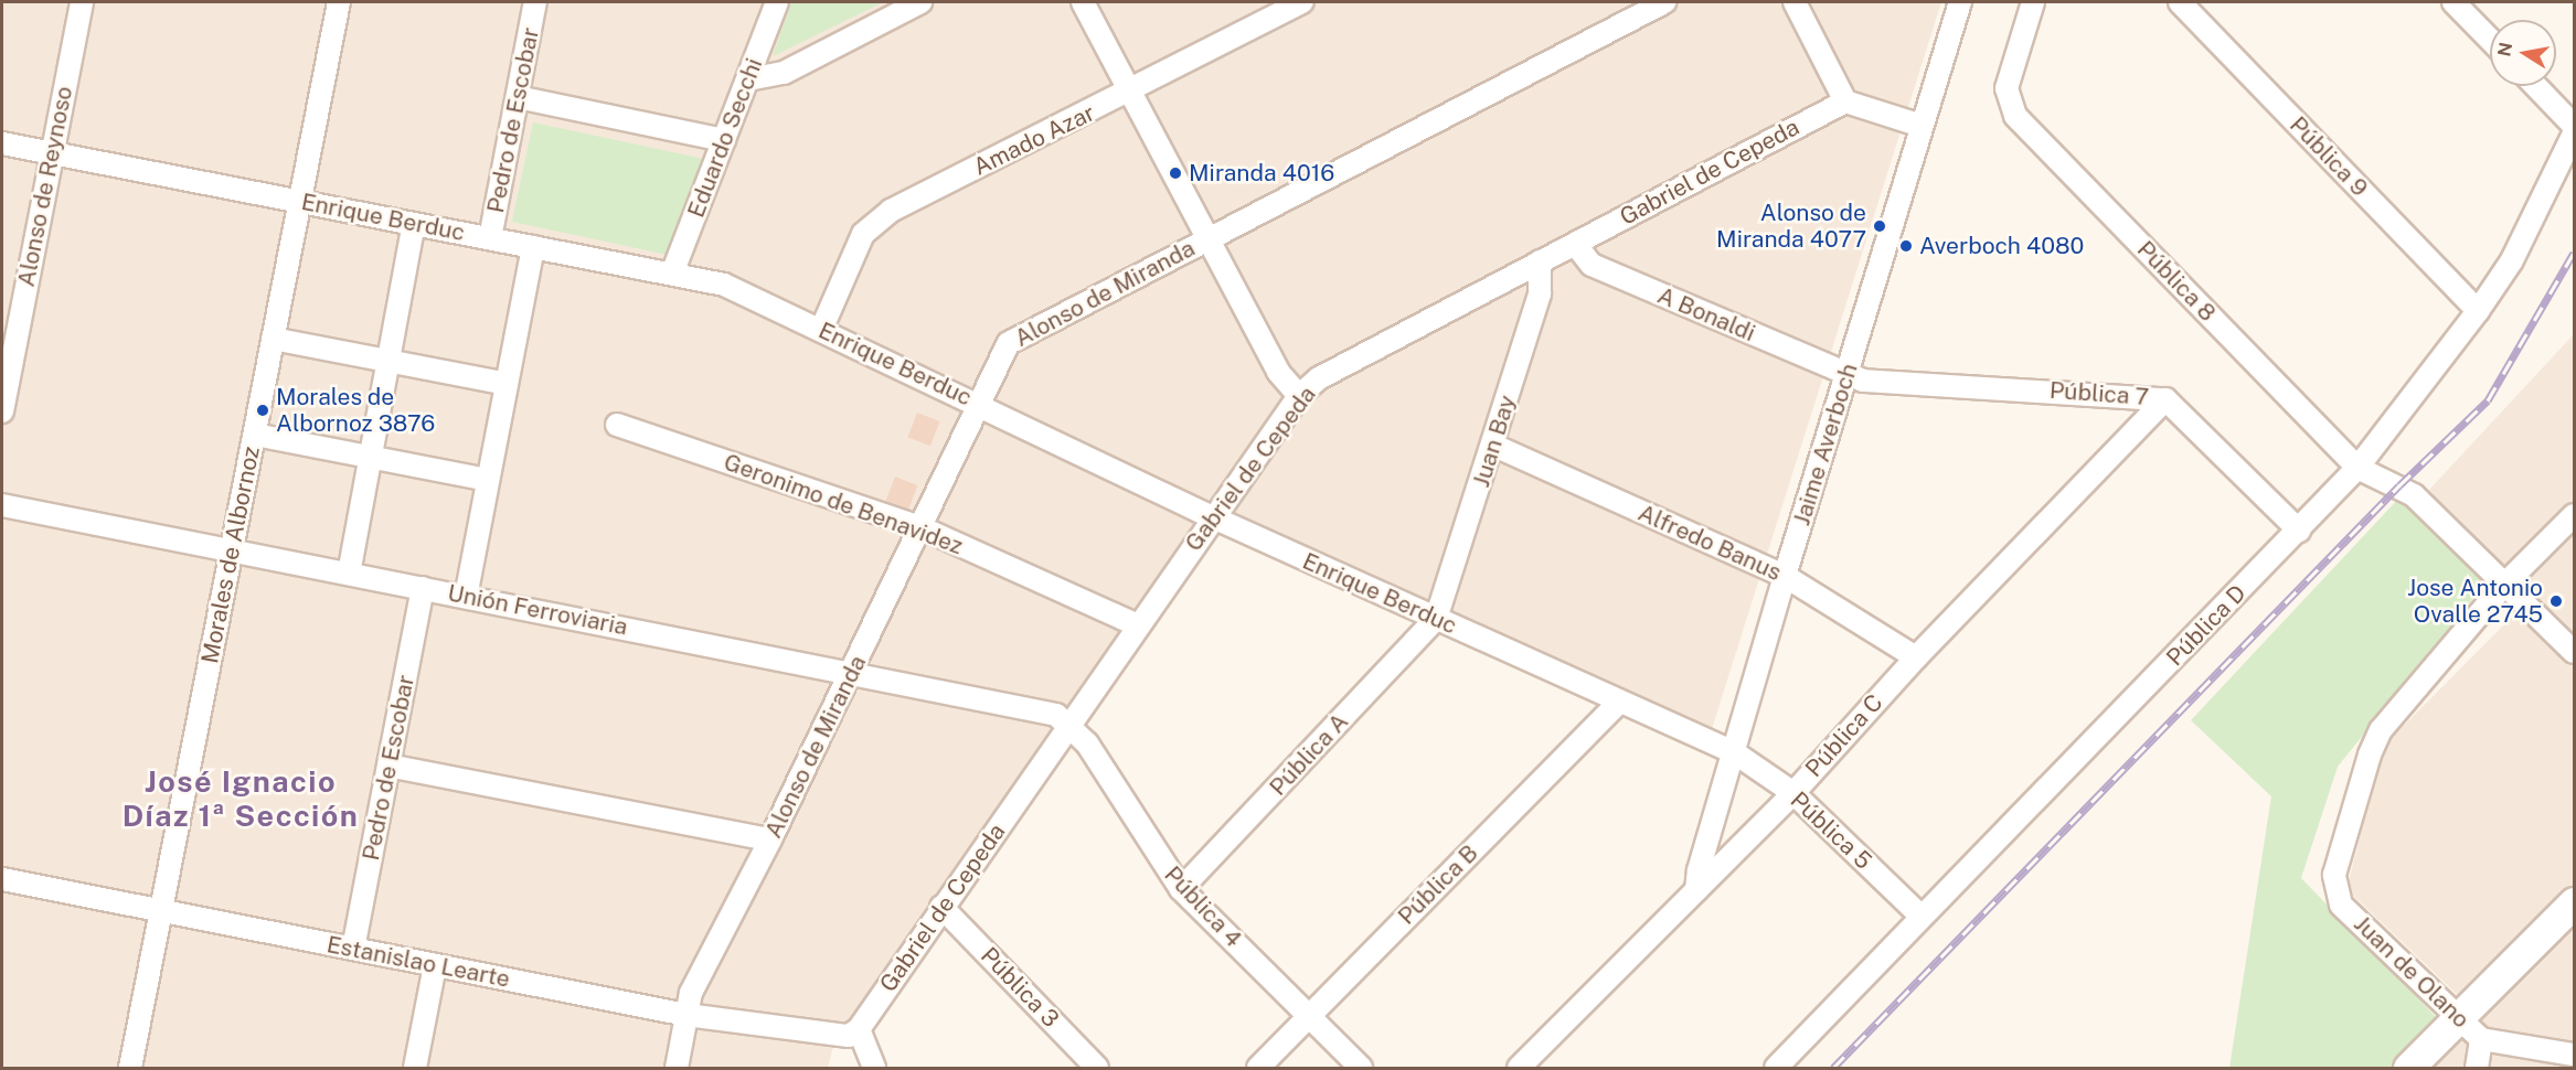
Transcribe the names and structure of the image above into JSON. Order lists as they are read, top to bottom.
{
  "streets": {
    "street": [
      "Pedro de Escobar",
      "Eduardo Secchi",
      "Amado Azar",
      "Pública 9",
      "Gabriel de Cepeda",
      "Alonso de Reynoso",
      "Enrique Berduc",
      "Pública 8",
      "Alonso de Miranda",
      "A Bonaldi",
      "Pública 7",
      "Juan Bay",
      "Jaime Averboch",
      "Geronimo de Benavidez",
      "Alfredo Banus",
      "Morales de Albornoz",
      "Unión Ferroviaria",
      "Pública D",
      "Pública C",
      "Pública A",
      "Pública 5",
      "Pública B",
      "Pública 4",
      "Estanislao Learte",
      "Juan de Olano",
      "Pública 3"
    ]
  },
  "crossings": [
    ["Pedro de Escobar", "Enrique Berduc"],
    ["Pedro de Escobar", "Unión Ferroviaria"],
    ["Pedro de Escobar", "Estanislao Learte"],
    ["Eduardo Secchi", "Enrique Berduc"],
    ["Amado Azar", "Enrique Berduc"],
    ["Pública 9", "Pública D"],
    ["Gabriel de Cepeda", "Enrique Berduc"],
    ["Gabriel de Cepeda", "A Bonaldi"],
    ["Gabriel de Cepeda", "Juan Bay"],
    ["Gabriel de Cepeda", "Geronimo de Benavidez"],
    ["Gabriel de Cepeda", "Unión Ferroviaria"],
    ["Gabriel de Cepeda", "Pública 4"],
    ["Gabriel de Cepeda", "Estanislao Learte"],
    ["Gabriel de Cepeda", "Pública 3"],
    ["Alonso de Reynoso", "Enrique Berduc"],
    ["Enrique Berduc", "Alonso de Miranda"],
    ["Enrique Berduc", "Juan Bay"],
    ["Enrique Berduc", "Jaime Averboch"],
    ["Enrique Berduc", "Morales de Albornoz"],
    ["Enrique Berduc", "Pública A"],
    ["Enrique Berduc", "Pública 5"],
    ["Enrique Berduc", "Pública B"],
    ["Pública 8", "Pública D"],
    ["Pública 8", "Juan de Olano"],
    ["Alonso de Miranda", "Geronimo de Benavidez"],
    ["Alonso de Miranda", "Unión Ferroviaria"],
    ["Alonso de Miranda", "Estanislao Learte"],
    ["A Bonaldi", "Pública 7"],
    ["A Bonaldi", "Jaime Averboch"],
    ["Pública 7", "Jaime Averboch"],
    ["Pública 7", "Pública D"],
    ["Pública 7", "Pública C"],
    ["Juan Bay", "Alfredo Banus"],
    ["Juan Bay", "Pública A"],
    ["Jaime Averboch", "Alfredo Banus"],
    ["Jaime Averboch", "Pública C"],
    ["Jaime Averboch", "Pública 5"],
    ["Alfredo Banus", "Pública C"],
    ["Morales de Albornoz", "Unión Ferroviaria"],
    ["Morales de Albornoz", "Estanislao Learte"],
    ["Unión Ferroviaria", "Pública 4"],
    ["Pública D", "Pública 5"],
    ["Pública C", "Pública 5"],
    ["Pública A", "Pública 4"],
    ["Pública B", "Pública 4"]
  ],
  "districts": ["José Ignacio Díaz 1ª Sección"],
  "places": [
    "Miranda 4016",
    "Alonso de Miranda 4077",
    "Averboch 4080",
    "Morales de Albornoz 3876",
    "Jose Antonio Ovalle 2745"
  ],
  "north": "left"
}
